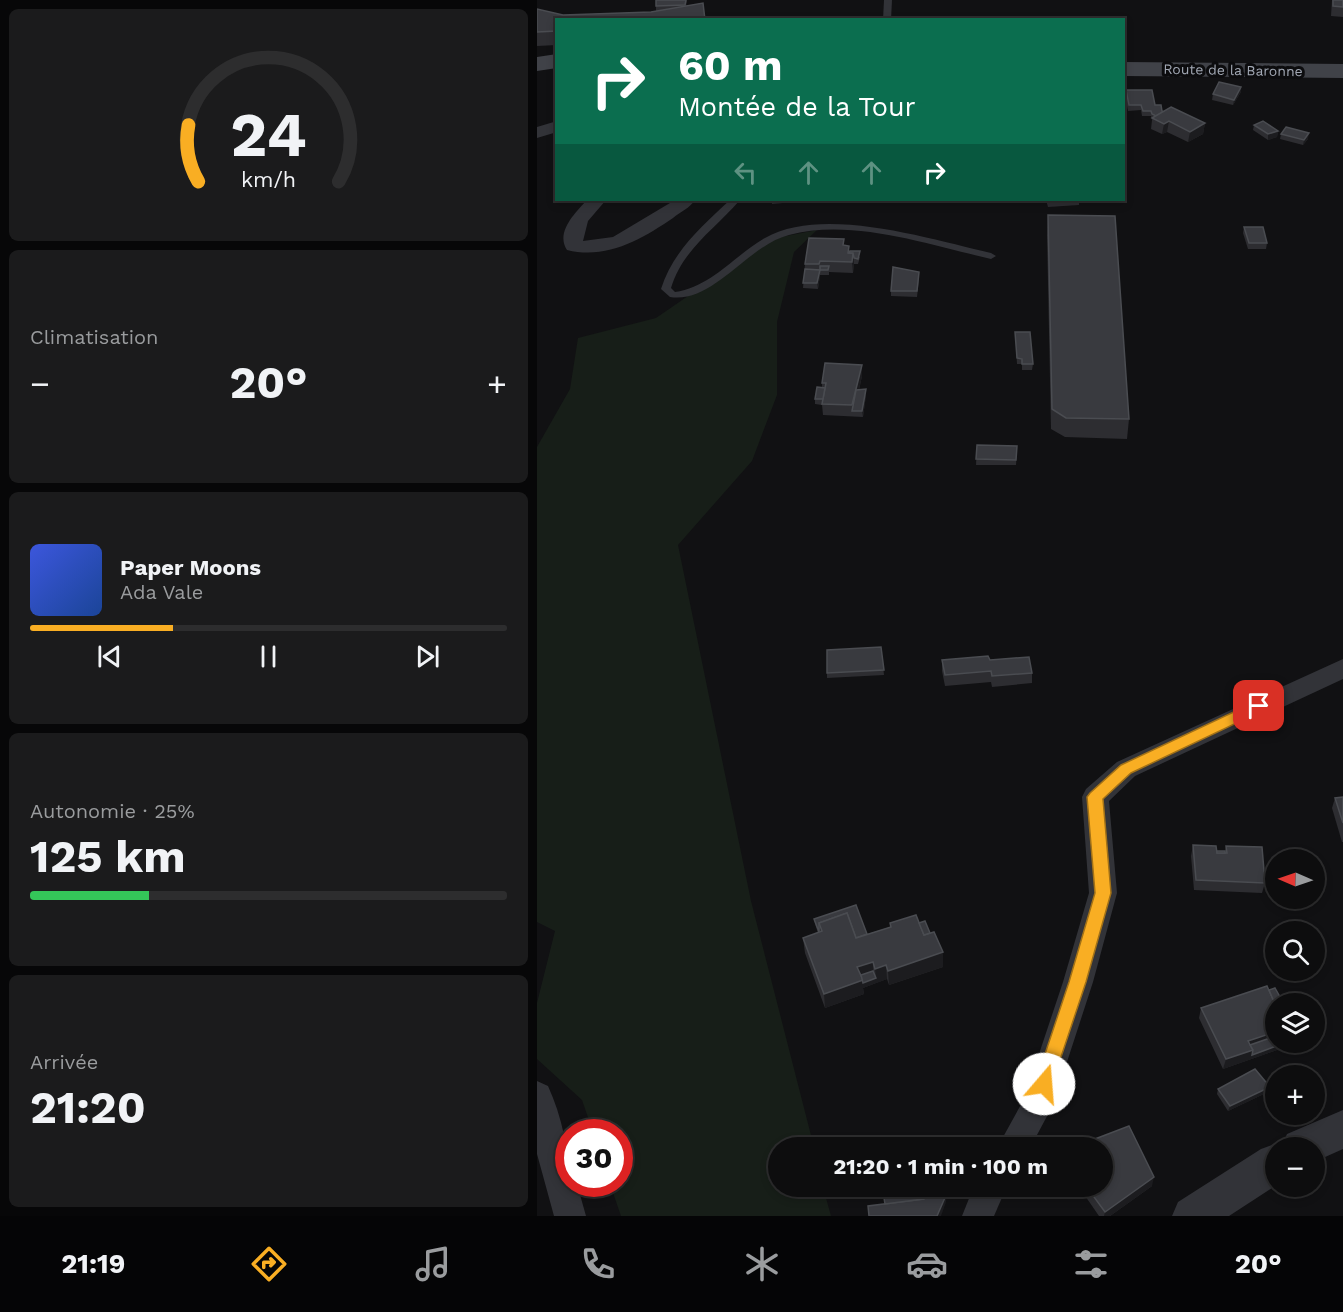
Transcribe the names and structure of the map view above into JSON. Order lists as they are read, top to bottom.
{
  "streets": {
    "main road": ["Route de la Baronne"]
  },
  "north": "left",
  "page": {
    "turn": ["60 m", "Montée de la Tour"],
    "tile": [
      "Climatisation",
      ["Autonomie · 25%", "125 km"],
      ["Arrivée", "21:20"]
    ],
    "heat": ["−", "20°", "+"],
    "song": ["Paper Moons", "Ada Vale"],
    "map_buttons": ["+", "−"],
    "limit": "30",
    "trip": "21:20 · 1 min · 100 m",
    "tabs": ["21:19", "20°"],
    "gauge": ["24", "km/h"]
  }
}
